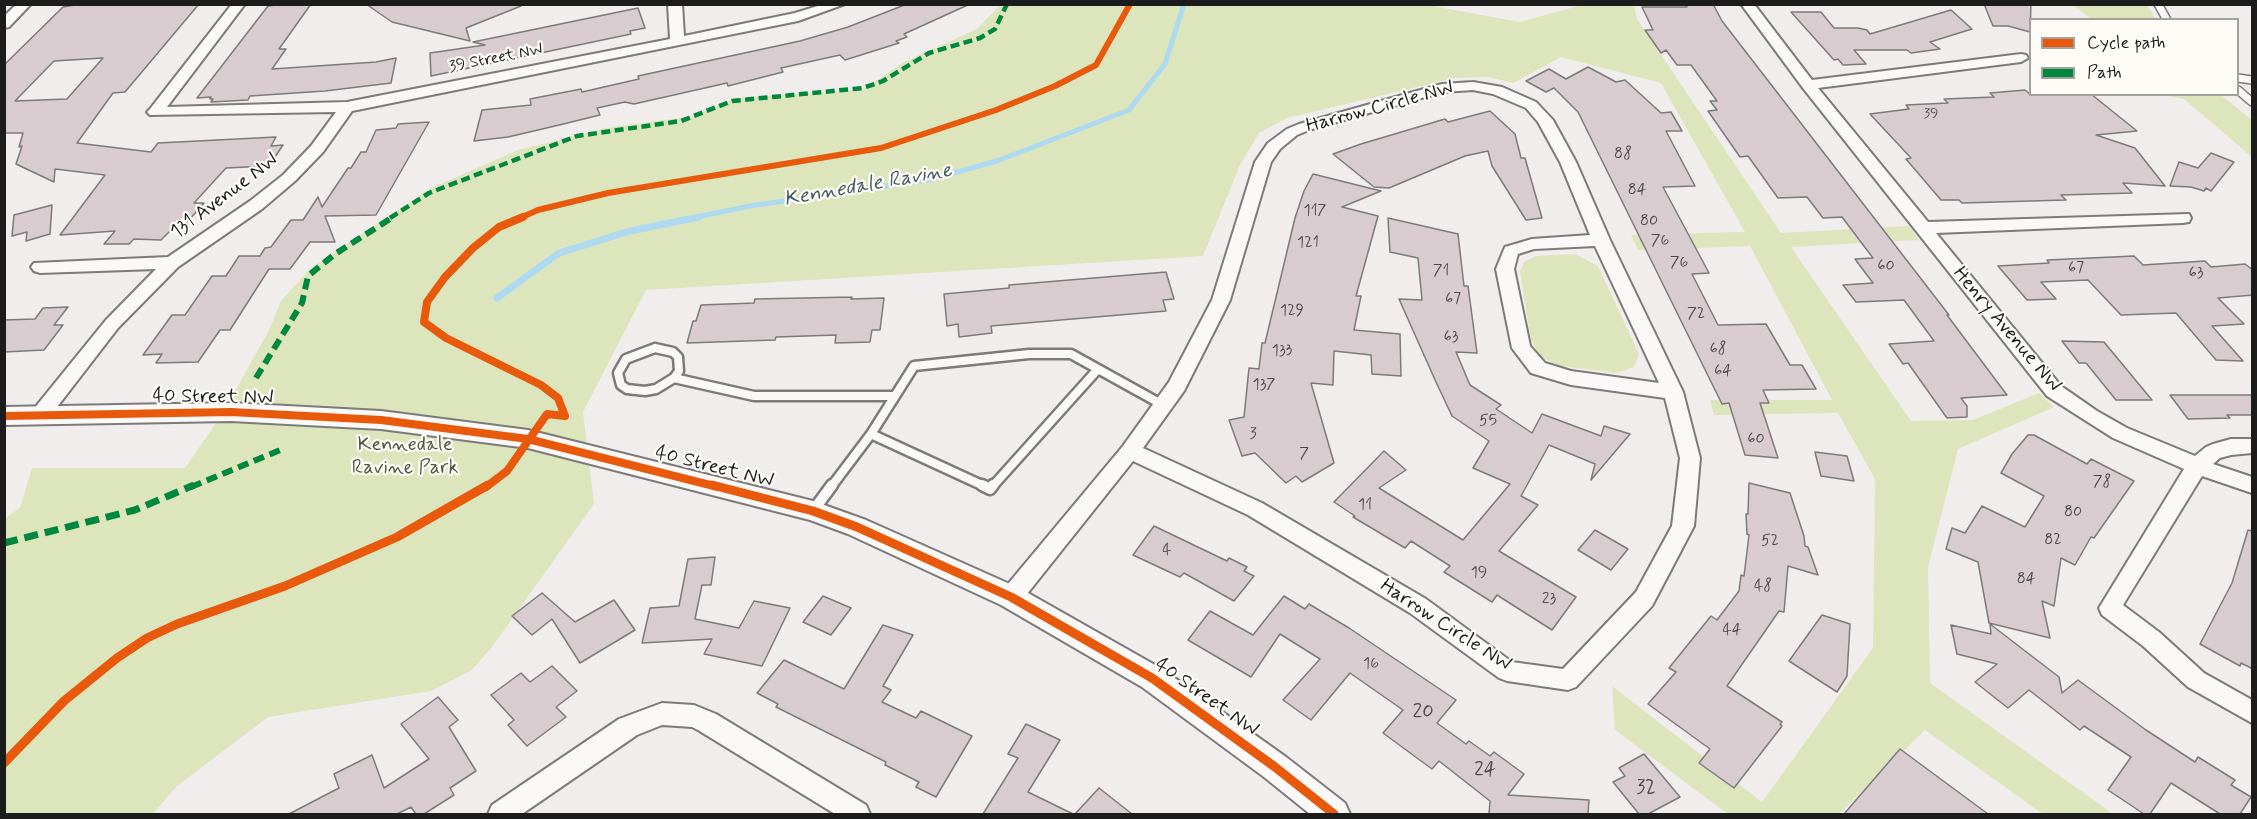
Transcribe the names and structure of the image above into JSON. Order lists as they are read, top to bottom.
{
  "streets": {
    "street": [
      "39 Street NW",
      "Harrow Circle NW",
      "131 Avenue NW",
      "Henry Avenue NW",
      "40 Street NW"
    ]
  },
  "crossings": [
    ["39 Street NW", "131 Avenue NW"],
    ["Harrow Circle NW", "40 Street NW"],
    ["131 Avenue NW", "40 Street NW"]
  ],
  "water": ["Kennedale Ravine"],
  "parks": ["Kennedale Ravine Park"],
  "house_numbers": [
    "39",
    "88",
    "84",
    "117",
    "80",
    "76",
    "121",
    "76",
    "60",
    "67",
    "71",
    "63",
    "67",
    "129",
    "72",
    "63",
    "68",
    "133",
    "64",
    "137",
    "55",
    "3",
    "60",
    "7",
    "78",
    "11",
    "80",
    "82",
    "52",
    "4",
    "19",
    "84",
    "48",
    "23",
    "44",
    "16",
    "20",
    "24",
    "32"
  ],
  "legend": ["Cycle path", "Path"]
}
